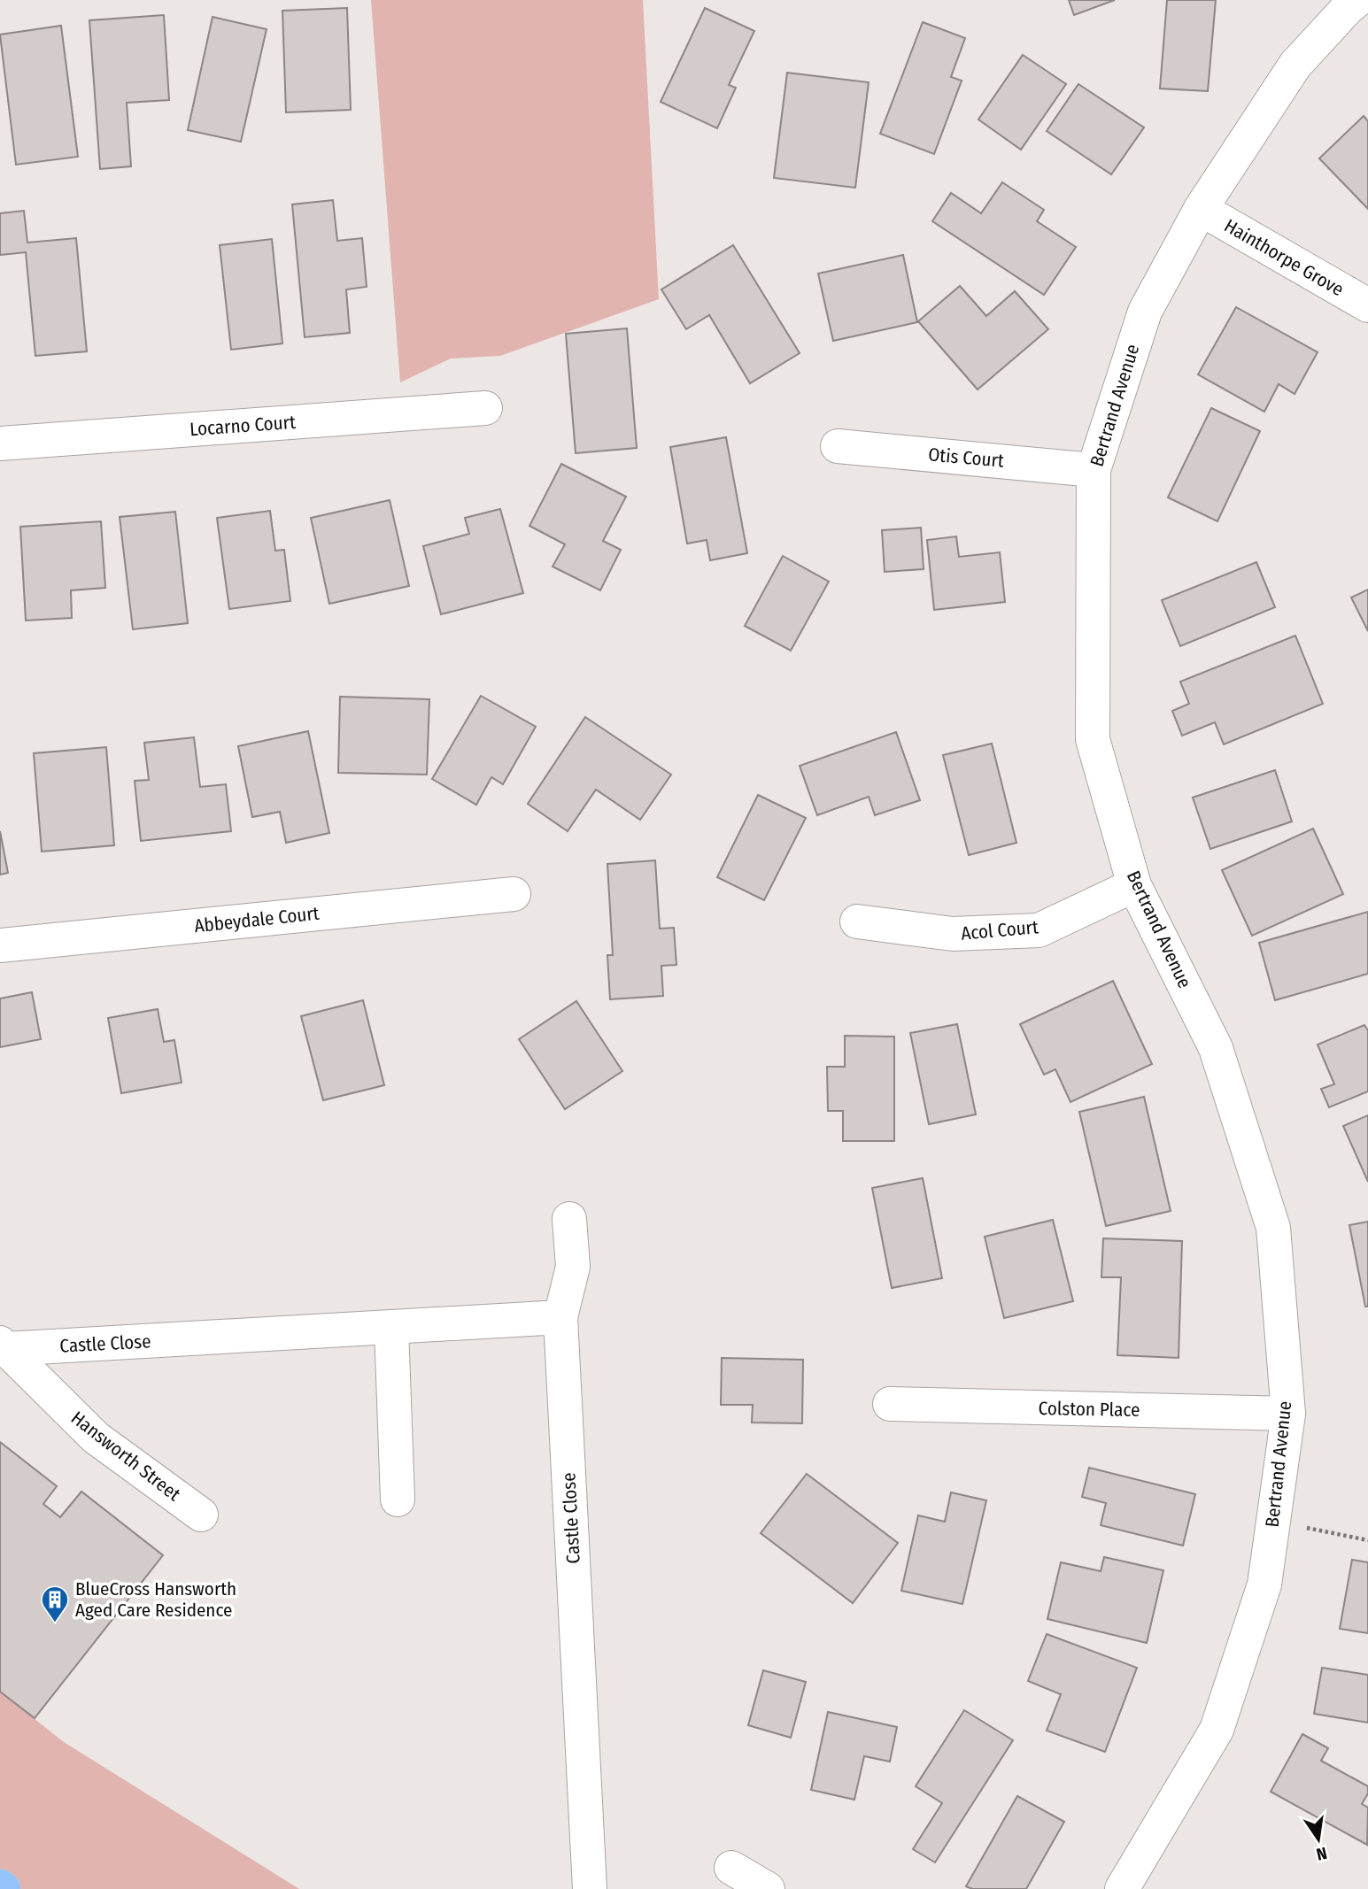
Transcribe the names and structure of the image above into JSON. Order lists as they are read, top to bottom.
{
  "streets": {
    "street": [
      "Hainthorpe Grove",
      "Bertrand Avenue",
      "Locarno Court",
      "Otis Court",
      "Abbeydale Court",
      "Acol Court",
      "Castle Close",
      "Colston Place",
      "Hansworth Street"
    ]
  },
  "crossings": [
    ["Hainthorpe Grove", "Bertrand Avenue"],
    ["Bertrand Avenue", "Otis Court"],
    ["Bertrand Avenue", "Acol Court"],
    ["Bertrand Avenue", "Colston Place"],
    ["Castle Close", "Hansworth Street"]
  ],
  "places": {
    "building": ["BlueCross Hansworth Aged Care Residence"]
  },
  "north": "bottom"
}
